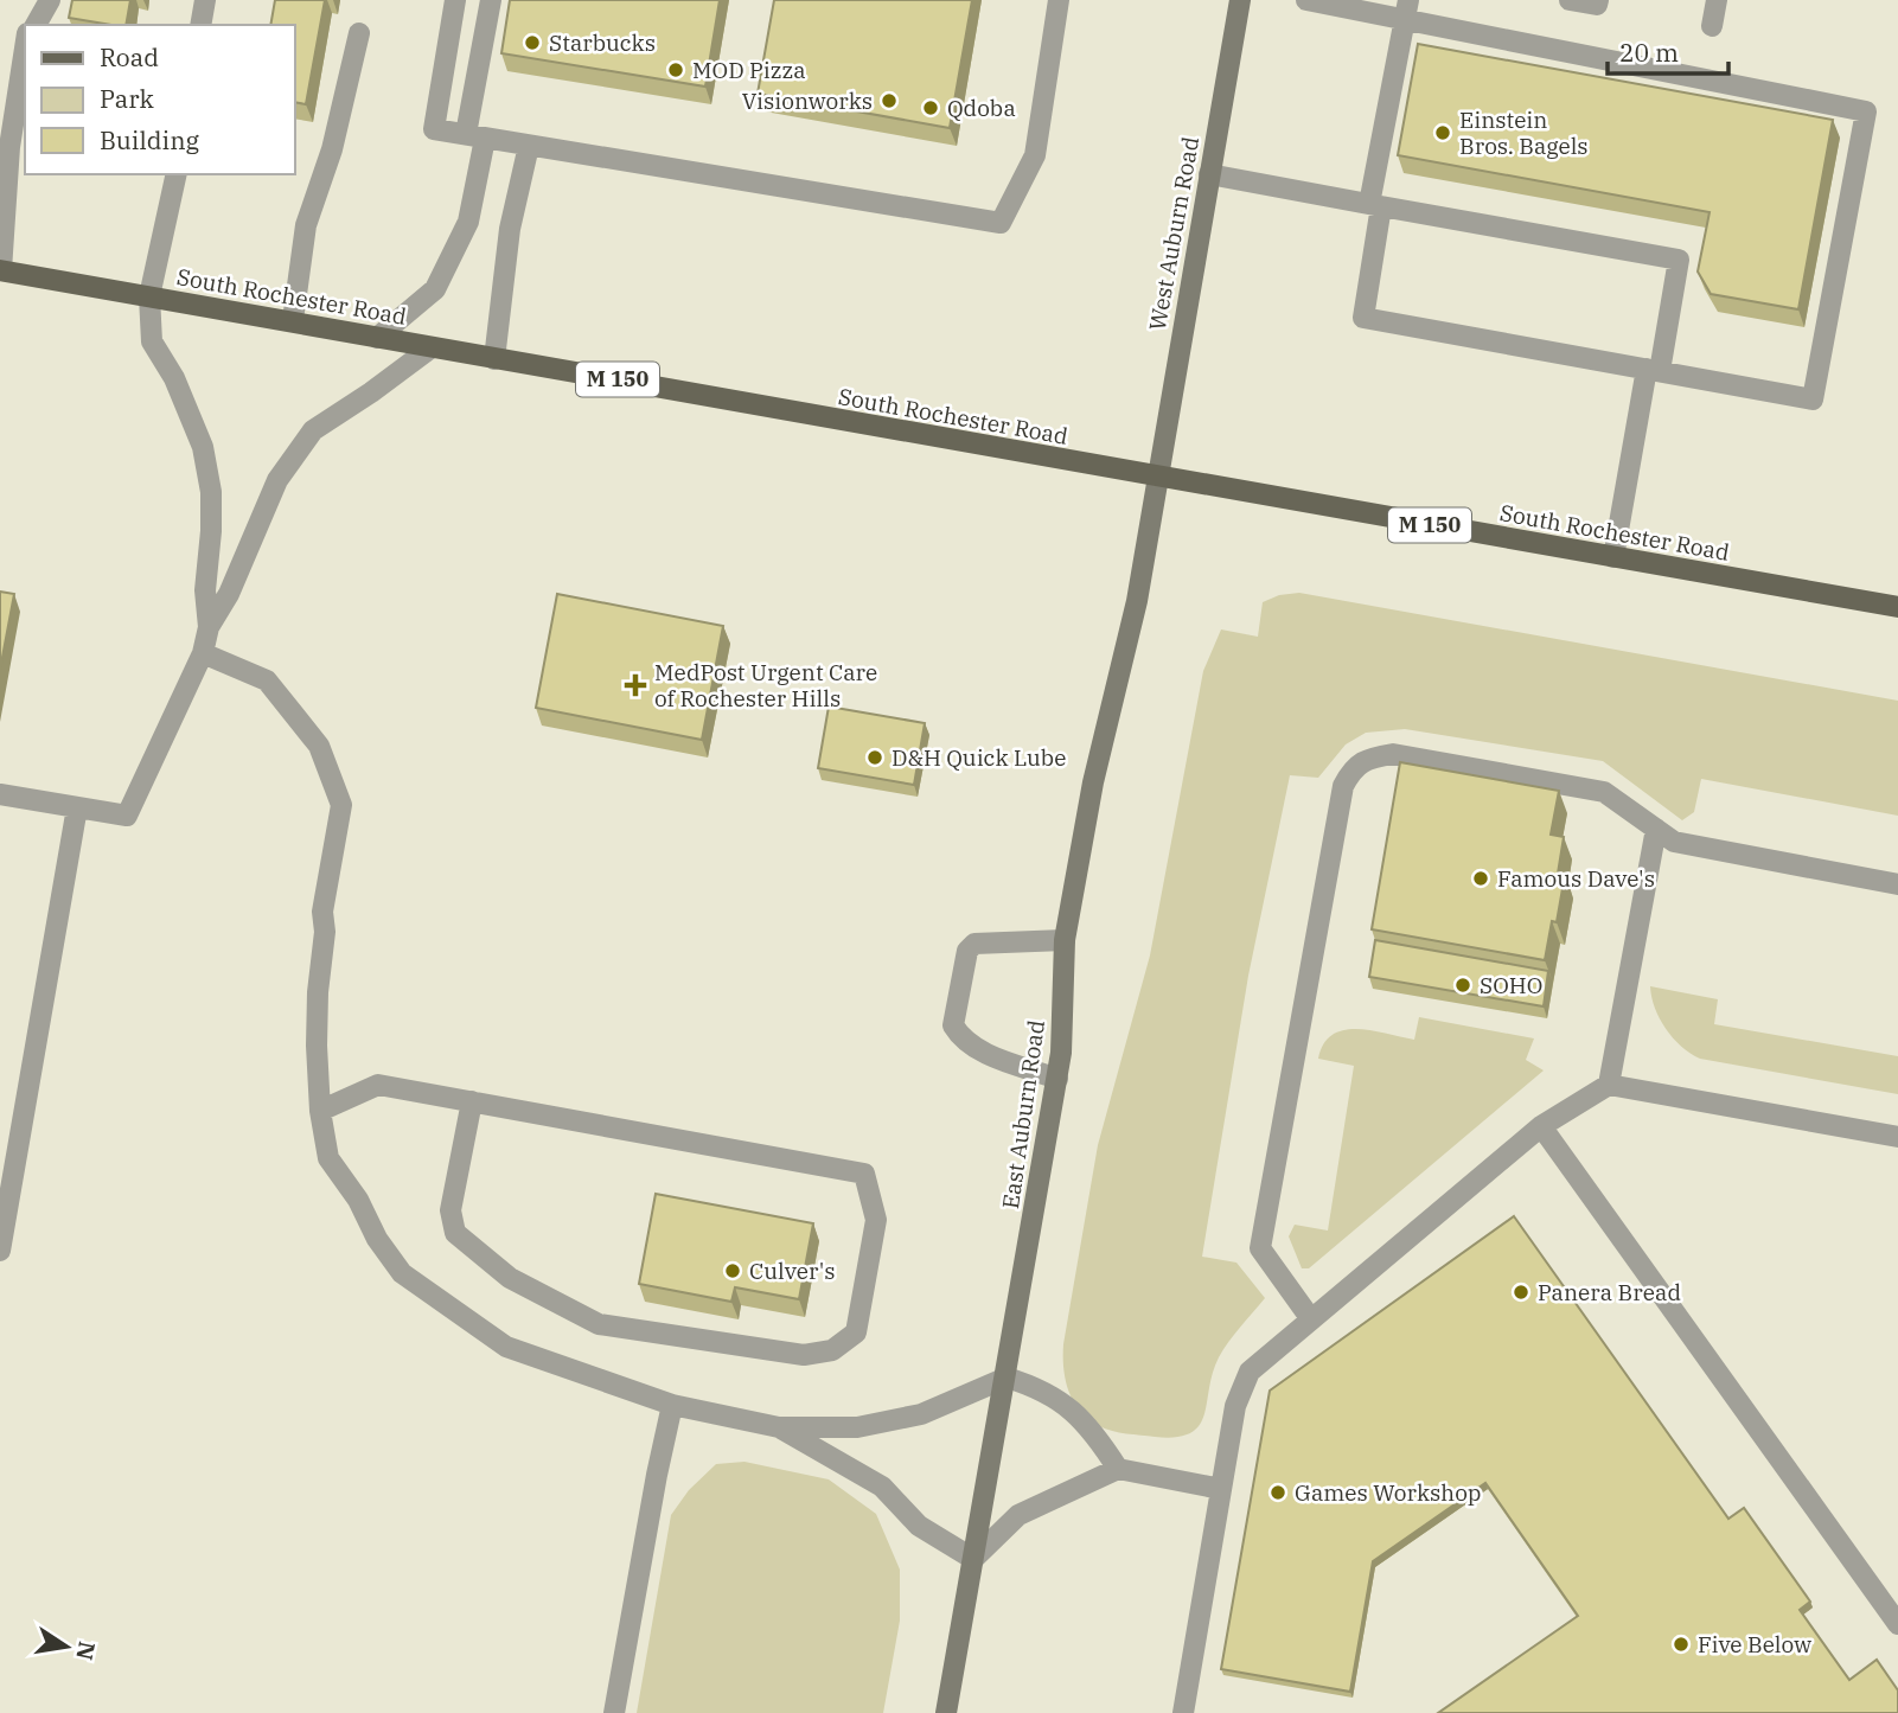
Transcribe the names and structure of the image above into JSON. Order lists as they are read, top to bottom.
{
  "streets": {
    "main road": [
      "West Auburn Road",
      "South Rochester Road",
      "M 150",
      "East Auburn Road"
    ]
  },
  "crossings": [
    ["West Auburn Road", "South Rochester Road"],
    ["West Auburn Road", "East Auburn Road"],
    ["South Rochester Road", "East Auburn Road"]
  ],
  "places": {
    "other": [
      "Starbucks",
      "MOD Pizza",
      "Visionworks",
      "Qdoba",
      "Einstein Bros. Bagels",
      "D&H Quick Lube",
      "Famous Dave's",
      "SOHO",
      "Culver's",
      "Panera Bread",
      "Games Workshop",
      "Five Below"
    ],
    "health": ["MedPost Urgent Care of Rochester Hills"]
  },
  "legend": ["Road", "Park", "Building"],
  "scale_bar": "20 m",
  "north": "right"
}
